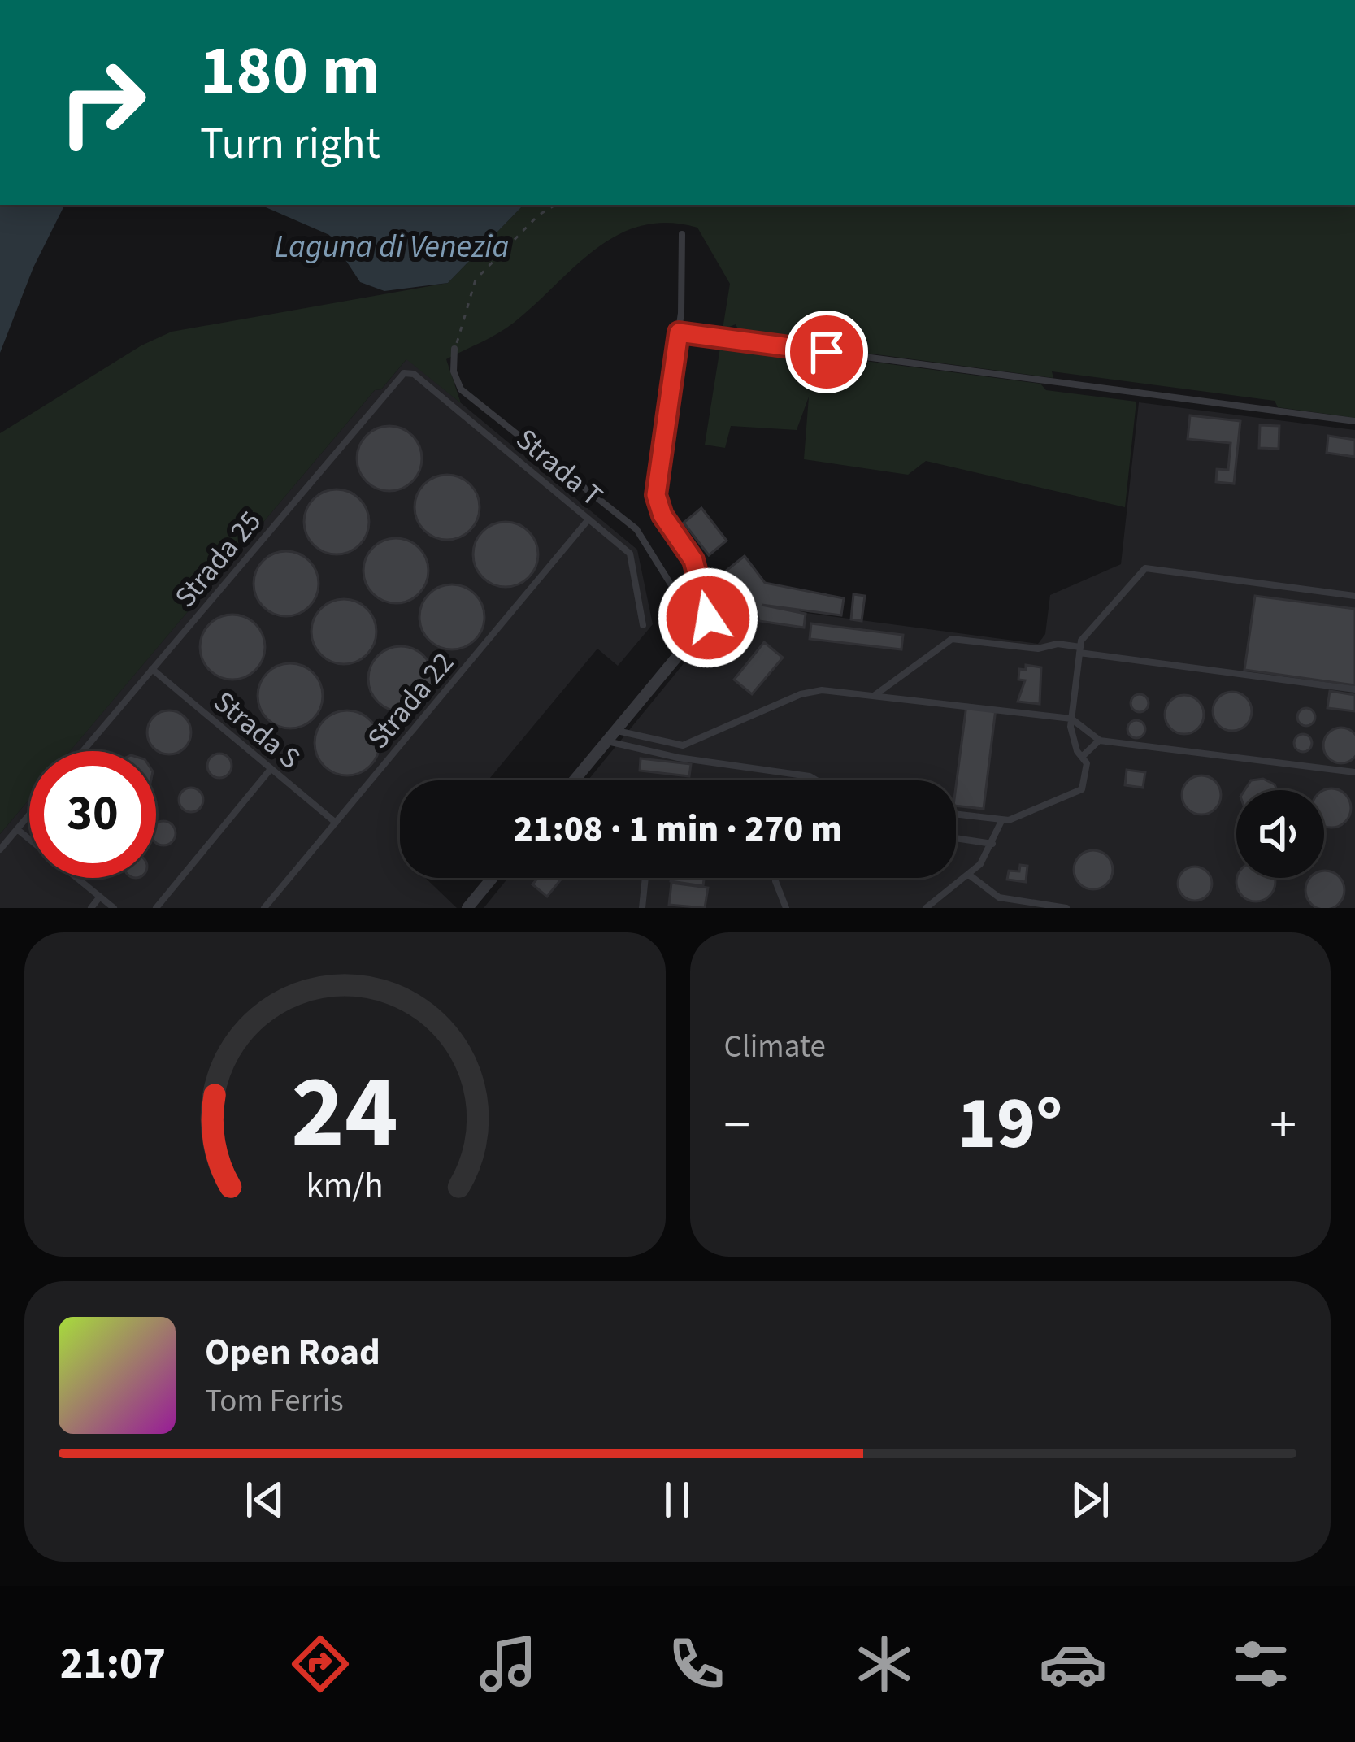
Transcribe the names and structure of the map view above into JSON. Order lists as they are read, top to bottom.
{
  "streets": {
    "lane": [
      "Strada T",
      "Strada 25",
      "Strada 22",
      "Strada S"
    ]
  },
  "crossings": [
    ["Strada T", "Strada 25"],
    ["Strada T", "Strada 22"],
    ["Strada 25", "Strada S"],
    ["Strada 22", "Strada S"]
  ],
  "water": ["Laguna di Venezia"],
  "page": {
    "turn": ["180 m", "Turn right"],
    "limit": "30",
    "trip": "21:08 · 1 min · 270 m",
    "tile": "Climate",
    "heat": ["−", "19°", "+"],
    "song": ["Open Road", "Tom Ferris"],
    "tabs": "21:07",
    "gauge": ["24", "km/h"]
  }
}
